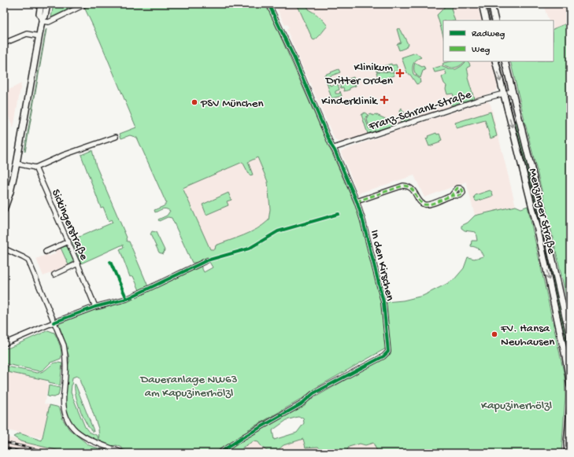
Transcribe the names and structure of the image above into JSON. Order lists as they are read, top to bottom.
{
  "streets": {
    "main road": ["Menzinger Straße"],
    "street": ["Franz-Schrank-Straße", "Sickingerstraße", "In den Kirschen"]
  },
  "crossings": [
    ["Franz-Schrank-Straße", "Menzinger Straße"],
    ["Franz-Schrank-Straße", "In den Kirschen"]
  ],
  "parks": ["Daueranlage NW63 am Kapuzinerhölzl", "Kapuzinerhölzl"],
  "places": {
    "health": ["Klinikum Dritter Orden", "Kinderklinik"],
    "other": ["PSV München", "FV. Hansa Neuhausen"]
  },
  "legend": ["Radweg", "Weg"]
}
